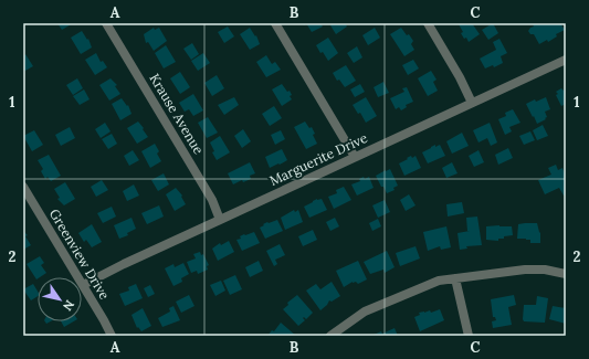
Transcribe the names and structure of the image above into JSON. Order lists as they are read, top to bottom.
{
  "streets": {
    "street": ["Krause Avenue", "Marguerite Drive", "Greenview Drive"]
  },
  "crossings": [
    ["Krause Avenue", "Marguerite Drive"],
    ["Marguerite Drive", "Greenview Drive"]
  ],
  "north": "bottom right",
  "grid": {
    "columns": ["A", "B", "C"],
    "rows": ["1", "2"]
  }
}
